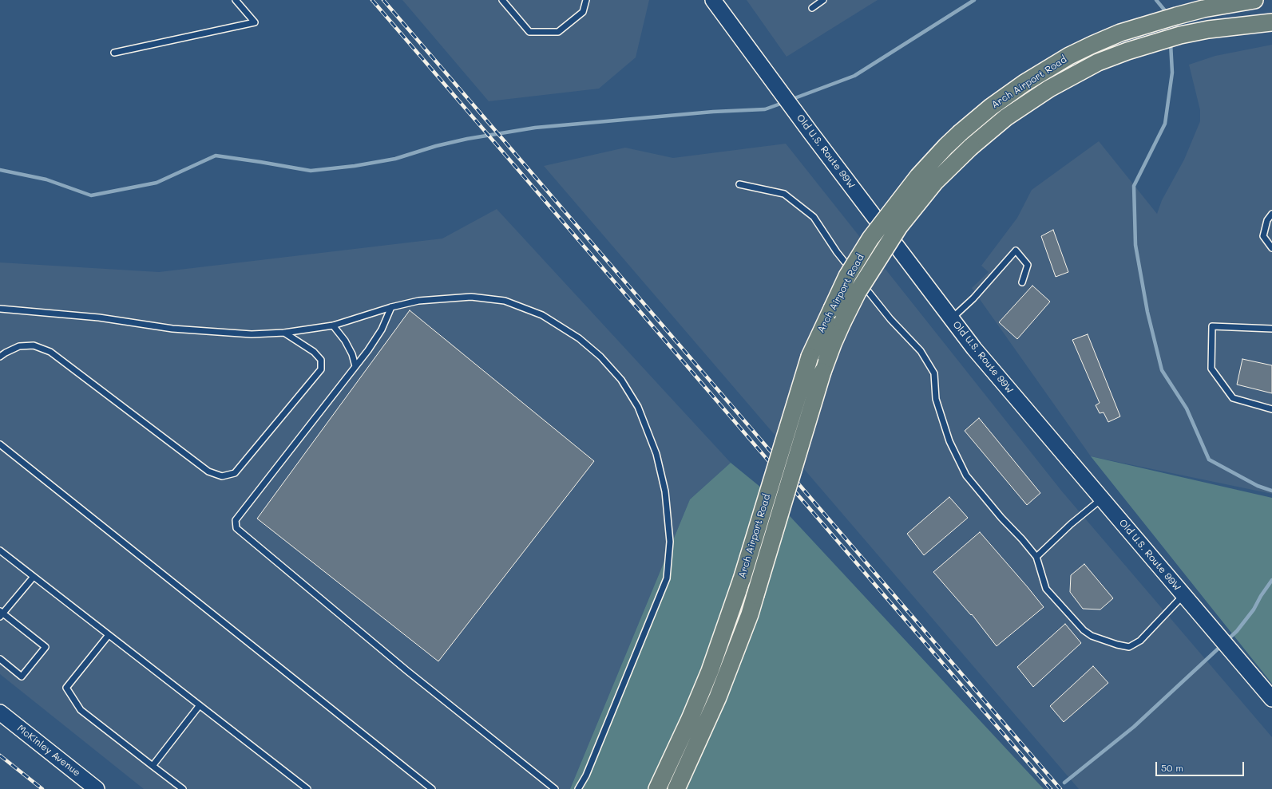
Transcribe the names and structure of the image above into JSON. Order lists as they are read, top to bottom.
{
  "streets": {
    "main road": ["Arch Airport Road", "Old U.S. Route 99W", "McKinley Avenue"]
  },
  "scale_bar": "50 m"
}
